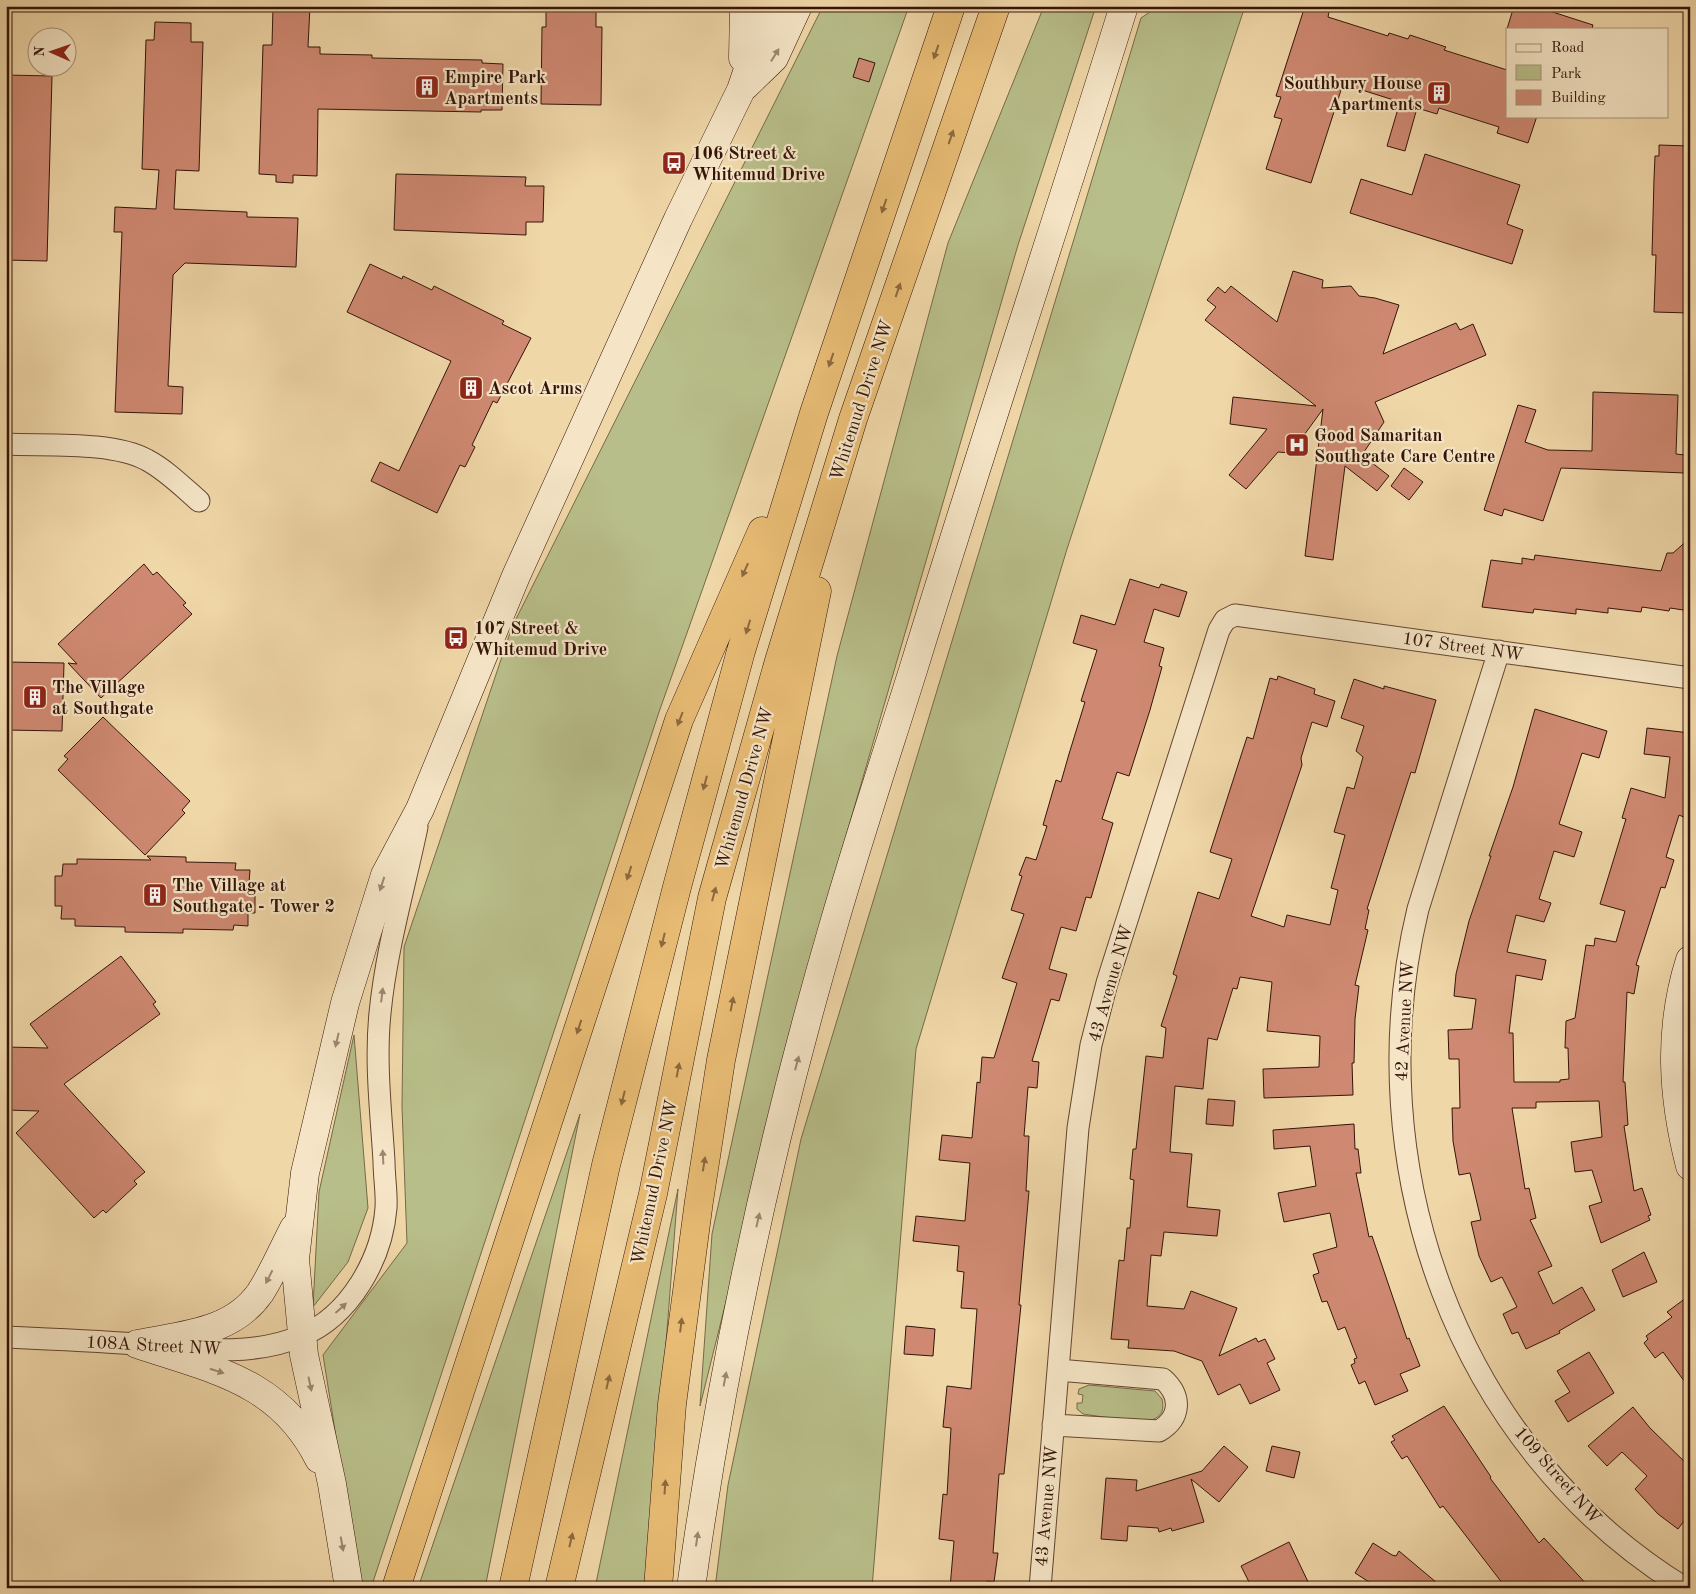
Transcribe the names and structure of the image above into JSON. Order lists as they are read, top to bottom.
{
  "streets": {
    "highway": ["Whitemud Drive NW"],
    "street": [
      "107 Street NW",
      "43 Avenue NW",
      "42 Avenue NW",
      "108A Street NW",
      "109 Street NW"
    ]
  },
  "crossings": [
    ["107 Street NW", "43 Avenue NW"],
    ["107 Street NW", "42 Avenue NW"],
    ["42 Avenue NW", "109 Street NW"]
  ],
  "places": {
    "building": [
      "Empire Park Apartments",
      "Southbury House Apartments",
      "Ascot Arms",
      "The Village at Southgate",
      "The Village at Southgate - Tower 2"
    ],
    "bus stop": ["106 Street & Whitemud Drive", "107 Street & Whitemud Drive"],
    "hospital": ["Good Samaritan Southgate Care Centre"]
  },
  "legend": ["Road", "Park", "Building"],
  "north": "left"
}
